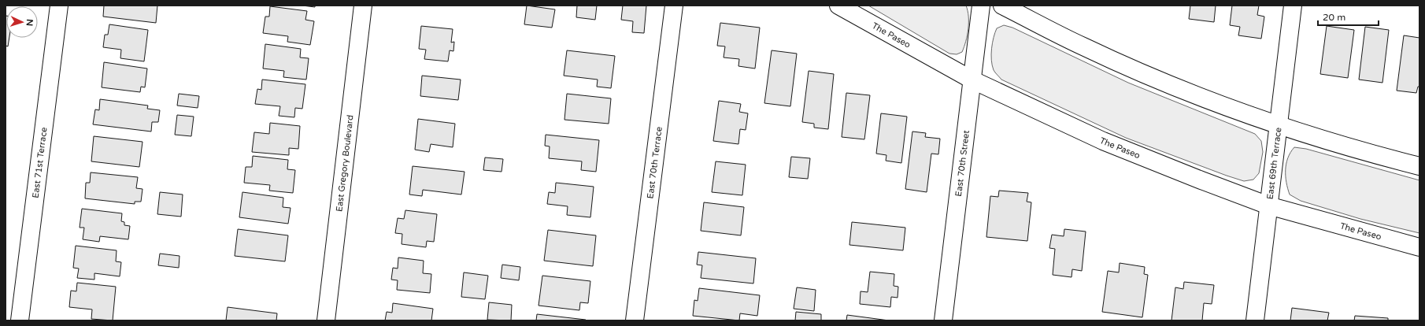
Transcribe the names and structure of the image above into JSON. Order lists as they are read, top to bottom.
{
  "streets": {
    "main road": [
      "The Paseo",
      "East 71st Terrace",
      "East Gregory Boulevard",
      "East 70th Terrace",
      "East 70th Street",
      "East 69th Terrace"
    ]
  },
  "crossings": [
    ["The Paseo", "East 70th Street"],
    ["The Paseo", "East 69th Terrace"]
  ],
  "scale_bar": "20 m",
  "north": "right"
}
